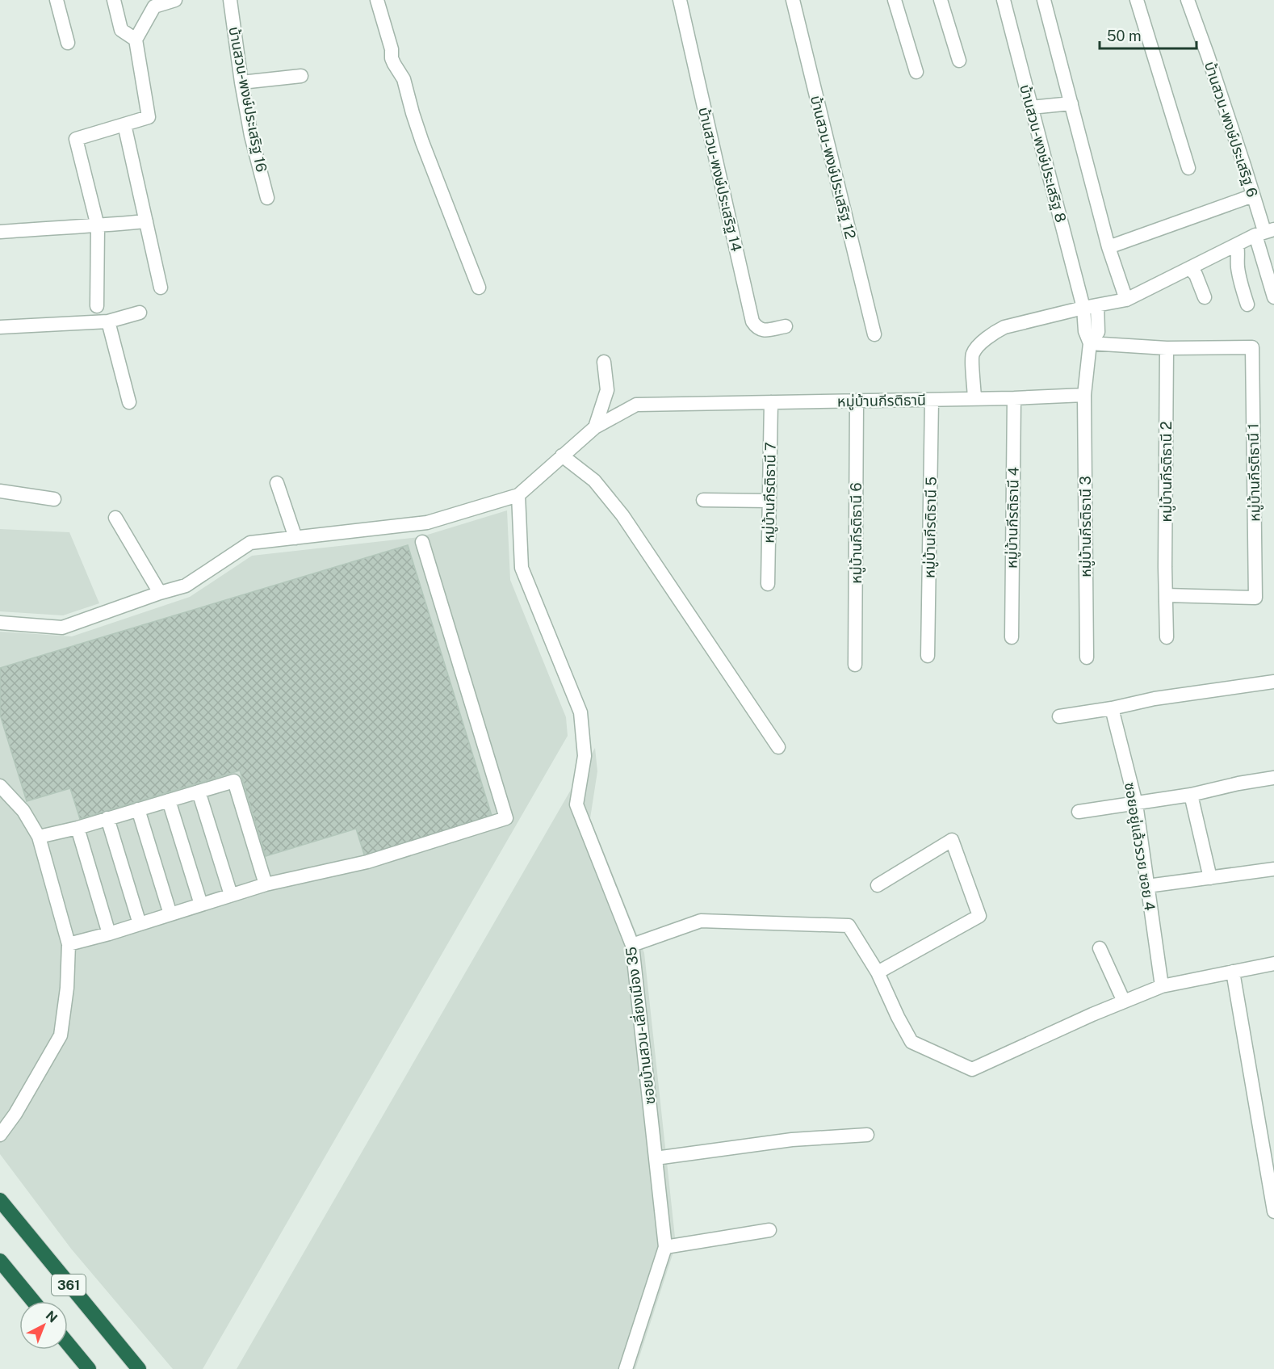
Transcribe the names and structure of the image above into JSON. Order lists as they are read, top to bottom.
{
  "streets": {
    "highway": ["361"],
    "street": [
      "บ้านสวน-พงษ์ประเสริฐ 16",
      "บ้านสวน-พงษ์ประเสริฐ 6",
      "บ้านสวน-พงษ์ประเสริฐ 8",
      "บ้านสวน-พงษ์ประเสริฐ 12",
      "บ้านสวน-พงษ์ประเสริฐ 14",
      "หมู่บ้านกีรติธานี",
      "หมู่บ้านกีรติธานี 2",
      "หมู่บ้านกีรติธานี 1",
      "หมู่บ้านกีรติธานี 7",
      "หมู่บ้านกีรติธานี 4",
      "หมู่บ้านกีรติธานี 3",
      "หมู่บ้านกีรติธานี 5",
      "หมู่บ้านกีรติธานี 6",
      "ซอยอยู่แล้วรวย ซอย 4",
      "ซอยบ้านสวน-เลี่ยงเมือง 35"
    ]
  },
  "crossings": [
    ["หมู่บ้านกีรติธานี", "หมู่บ้านกีรติธานี 7"],
    ["หมู่บ้านกีรติธานี", "หมู่บ้านกีรติธานี 4"],
    ["หมู่บ้านกีรติธานี", "หมู่บ้านกีรติธานี 3"],
    ["หมู่บ้านกีรติธานี", "หมู่บ้านกีรติธานี 5"],
    ["หมู่บ้านกีรติธานี", "หมู่บ้านกีรติธานี 6"],
    ["หมู่บ้านกีรติธานี", "ซอยบ้านสวน-เลี่ยงเมือง 35"],
    ["หมู่บ้านกีรติธานี 2", "หมู่บ้านกีรติธานี 1"]
  ],
  "scale_bar": "50 m",
  "north": "top right"
}
